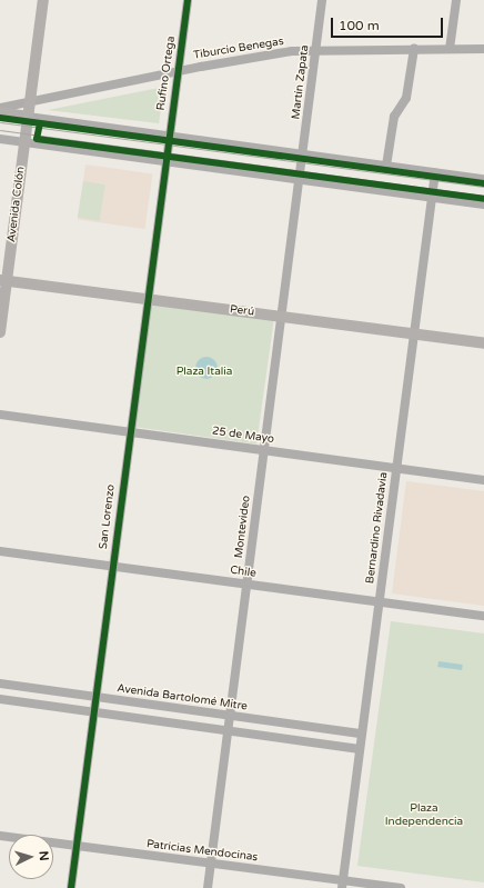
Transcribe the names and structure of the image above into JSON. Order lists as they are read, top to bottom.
{
  "streets": {
    "main road": ["Avenida Colón", "Perú"],
    "street": [
      "Tiburcio Benegas",
      "Rufino Ortega",
      "Martín Zapata",
      "25 de Mayo",
      "San Lorenzo",
      "Montevideo",
      "Bernardino Rivadavia",
      "Chile",
      "Avenida Bartolomé Mitre",
      "Patricias Mendocinas"
    ]
  },
  "crossings": [
    ["Tiburcio Benegas", "Rufino Ortega"],
    ["Tiburcio Benegas", "Martín Zapata"],
    ["Tiburcio Benegas", "Avenida Colón"],
    ["Rufino Ortega", "San Lorenzo"],
    ["Martín Zapata", "Montevideo"],
    ["Avenida Colón", "Perú"],
    ["Perú", "San Lorenzo"],
    ["Perú", "Montevideo"],
    ["Perú", "Bernardino Rivadavia"],
    ["25 de Mayo", "San Lorenzo"],
    ["25 de Mayo", "Montevideo"],
    ["25 de Mayo", "Bernardino Rivadavia"],
    ["San Lorenzo", "Chile"],
    ["San Lorenzo", "Avenida Bartolomé Mitre"],
    ["San Lorenzo", "Patricias Mendocinas"],
    ["Montevideo", "Chile"],
    ["Montevideo", "Avenida Bartolomé Mitre"],
    ["Montevideo", "Patricias Mendocinas"],
    ["Bernardino Rivadavia", "Chile"],
    ["Bernardino Rivadavia", "Avenida Bartolomé Mitre"],
    ["Bernardino Rivadavia", "Patricias Mendocinas"]
  ],
  "parks": ["Plaza Italia", "Plaza Independencia"],
  "scale_bar": "100 m",
  "north": "right"
}
